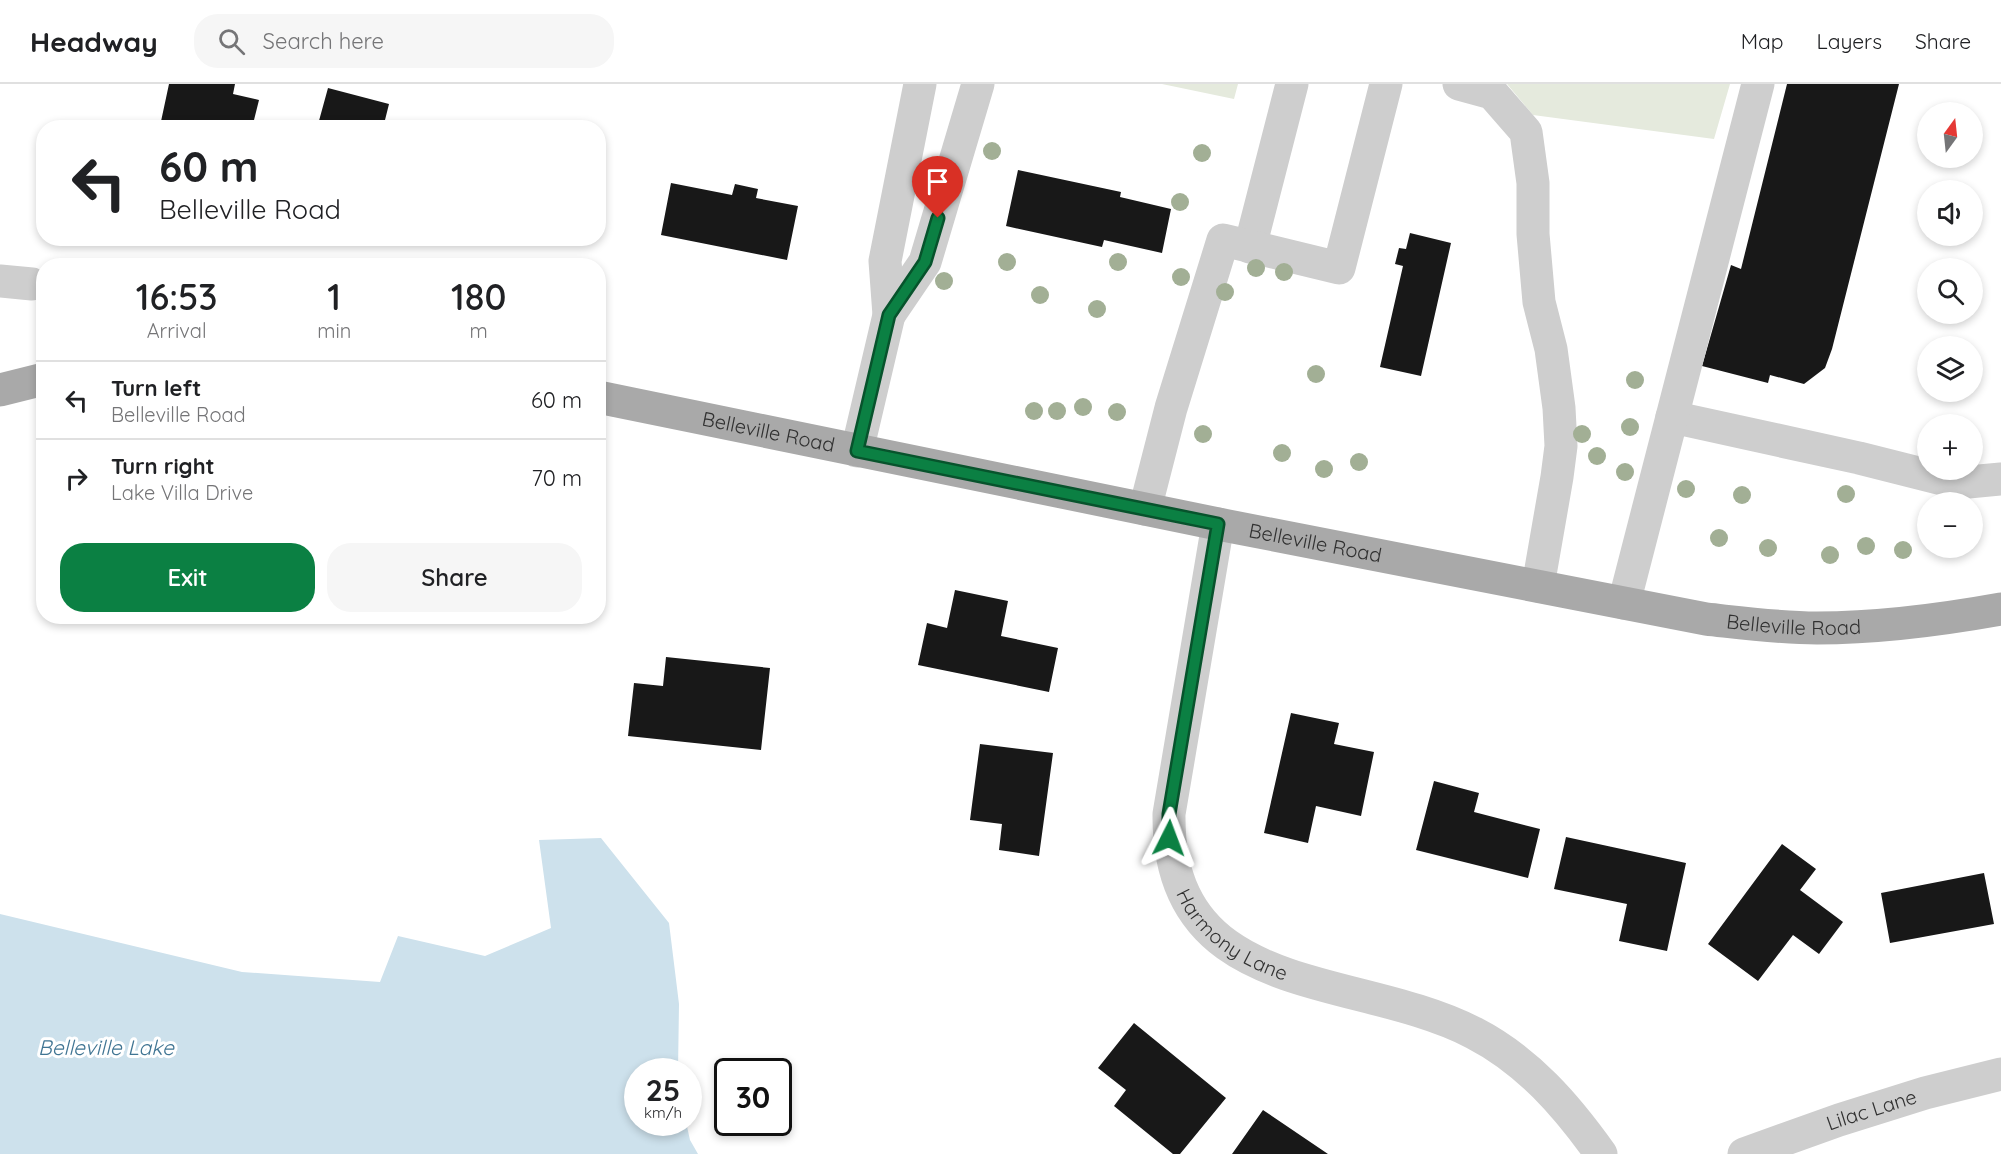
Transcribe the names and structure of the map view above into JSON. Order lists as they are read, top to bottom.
{
  "streets": {
    "main road": ["Belleville Road"],
    "street": ["Harmony Lane", "Lilac Lane"]
  },
  "crossings": [
    ["Belleville Road", "Harmony Lane"]
  ],
  "water": ["Belleville Lake"],
  "north": "top",
  "page": {
    "header": "Headway",
    "search": "Search here",
    "nav": ["Map", "Layers", "Share"],
    "map_buttons": ["+", "−"],
    "turn": ["60 m", "Belleville Road"],
    "eta": [
      "16:53",
      "Arrival",
      "1",
      "min",
      "180",
      "m"
    ],
    "list": [
      {
        "name": "Turn left",
        "note": "Belleville Road",
        "value": "60 m"
      },
      {
        "name": "Turn right",
        "note": "Lake Villa Drive",
        "value": "70 m"
      }
    ],
    "buttons": ["Exit", "Share"],
    "speed": "25 km/h",
    "limit": "30"
  }
}
